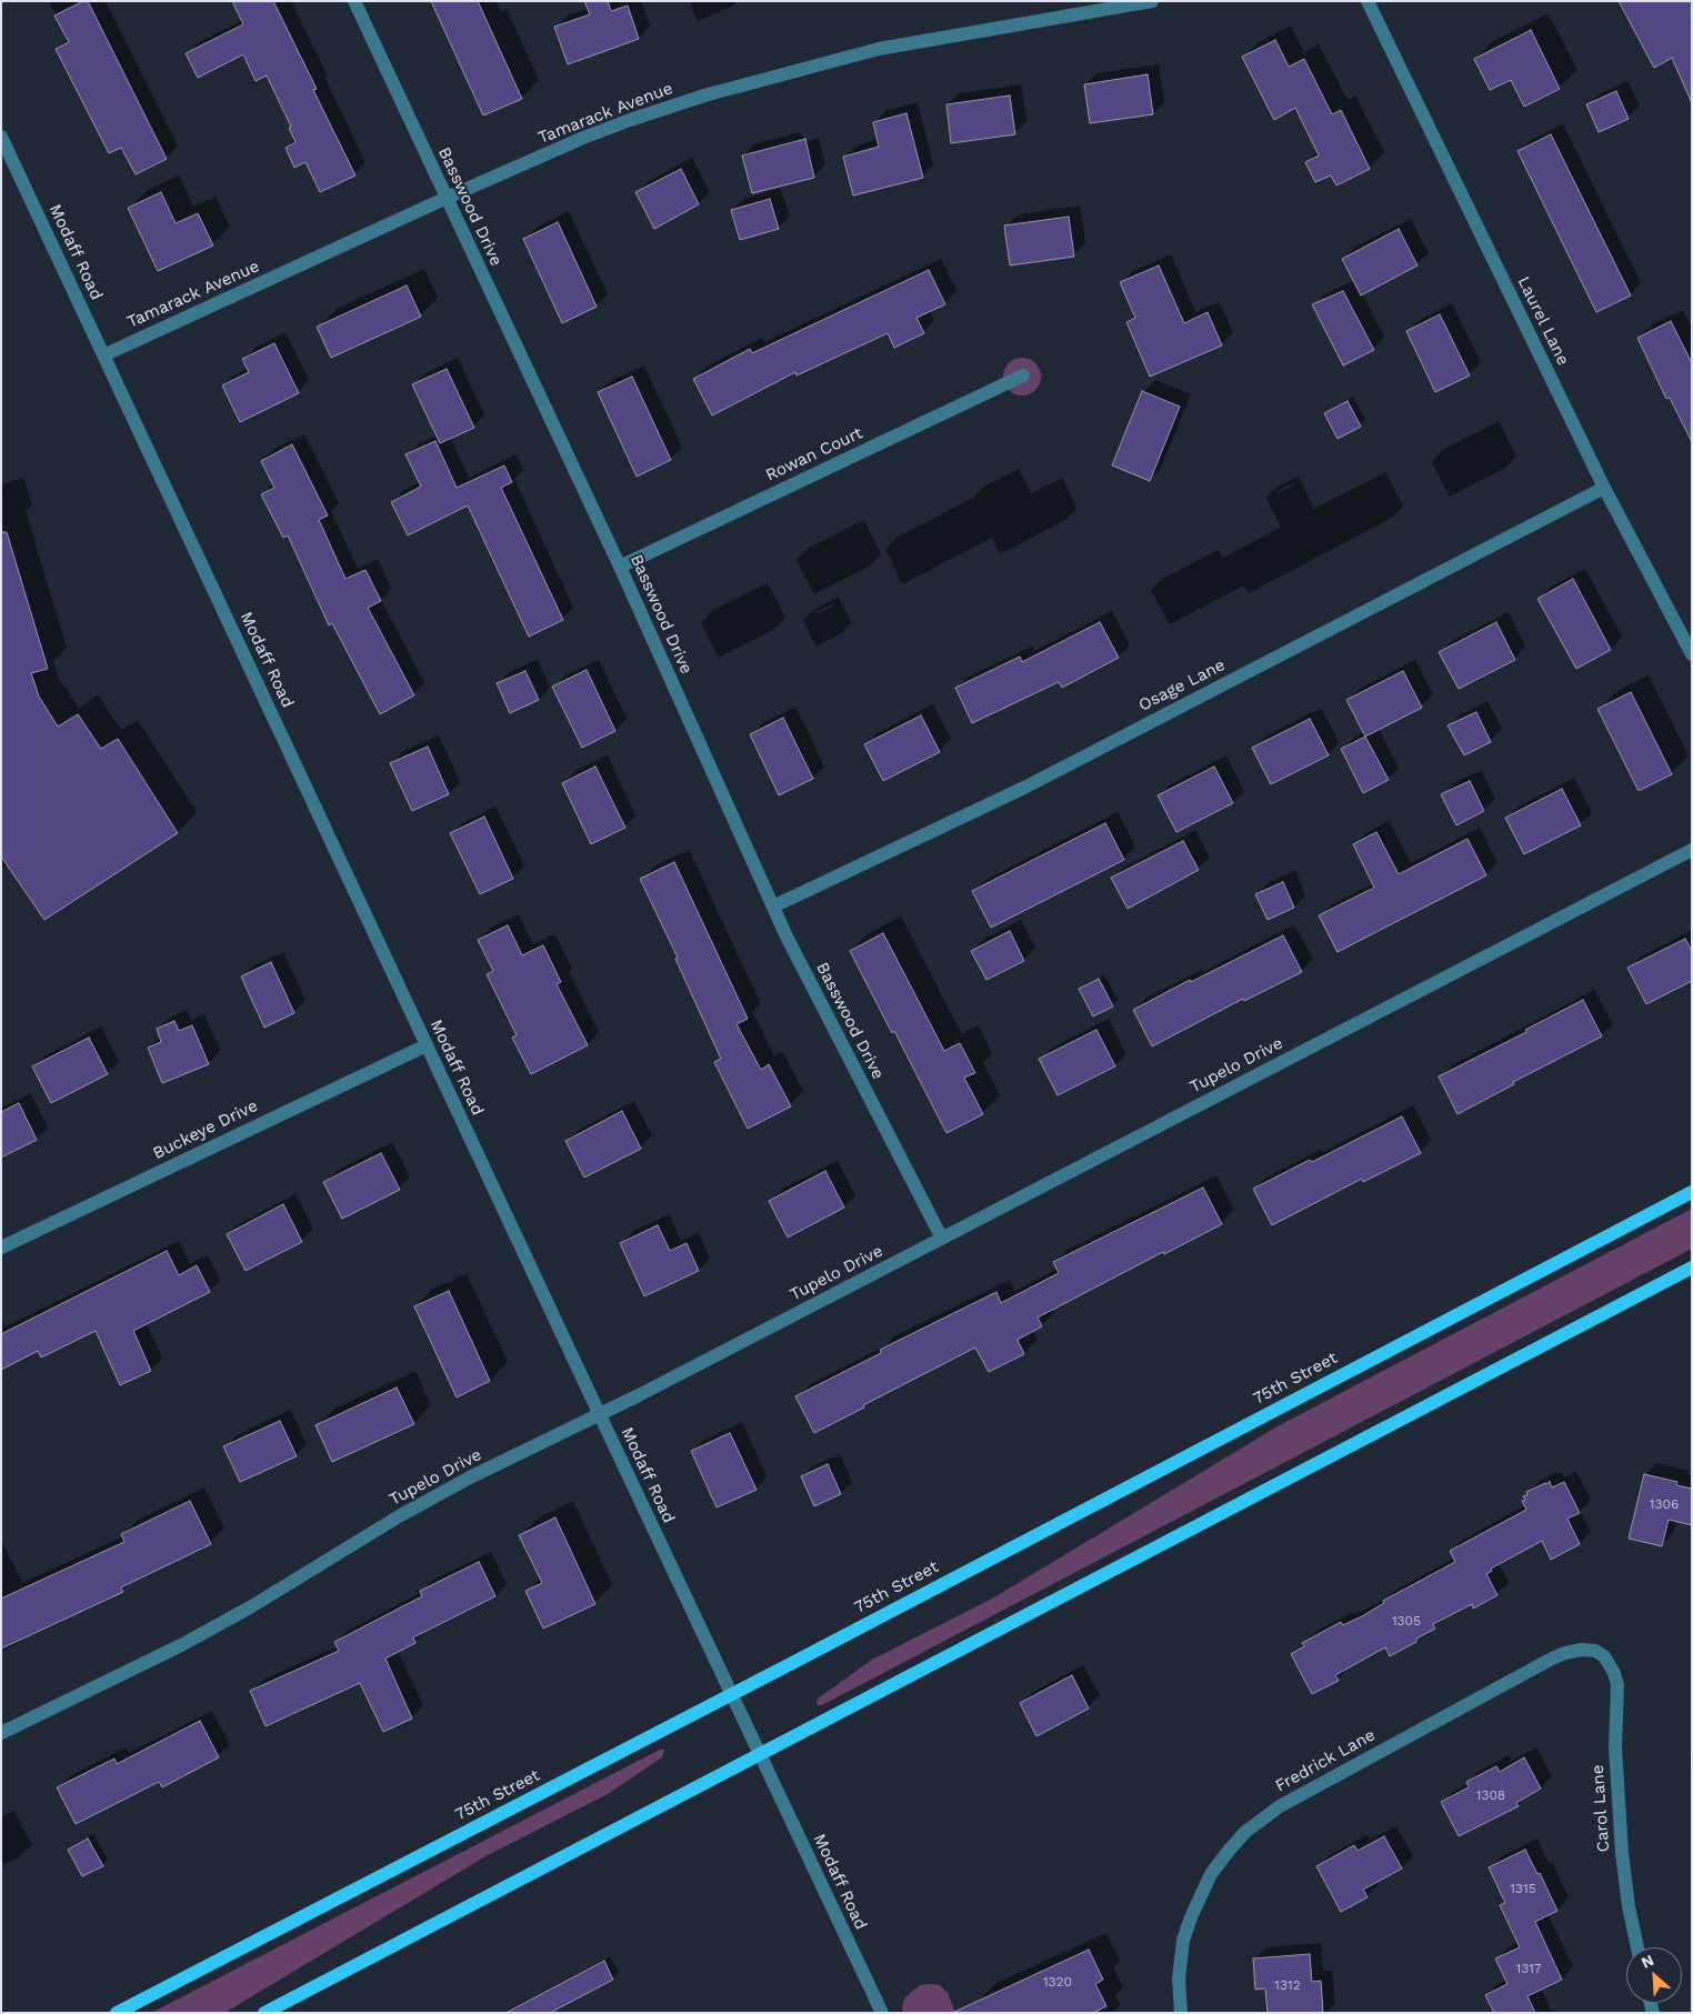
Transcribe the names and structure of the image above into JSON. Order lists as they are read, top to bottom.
{
  "streets": {
    "main road": ["75th Street"],
    "street": [
      "Tamarack Avenue",
      "Basswood Drive",
      "Modaff Road",
      "Laurel Lane",
      "Rowan Court",
      "Osage Lane",
      "Tupelo Drive",
      "Buckeye Drive",
      "Fredrick Lane",
      "Carol Lane"
    ]
  },
  "crossings": [
    ["Tamarack Avenue", "Basswood Drive"],
    ["Tamarack Avenue", "Modaff Road"],
    ["Basswood Drive", "Rowan Court"],
    ["Basswood Drive", "Osage Lane"],
    ["Basswood Drive", "Tupelo Drive"],
    ["Modaff Road", "Tupelo Drive"],
    ["Modaff Road", "Buckeye Drive"],
    ["Modaff Road", "75th Street"],
    ["Laurel Lane", "Osage Lane"],
    ["Fredrick Lane", "Carol Lane"]
  ],
  "house_numbers": [
    "1306",
    "1305",
    "1308",
    "1315",
    "1317",
    "1320",
    "1312"
  ],
  "north": "top left"
}
